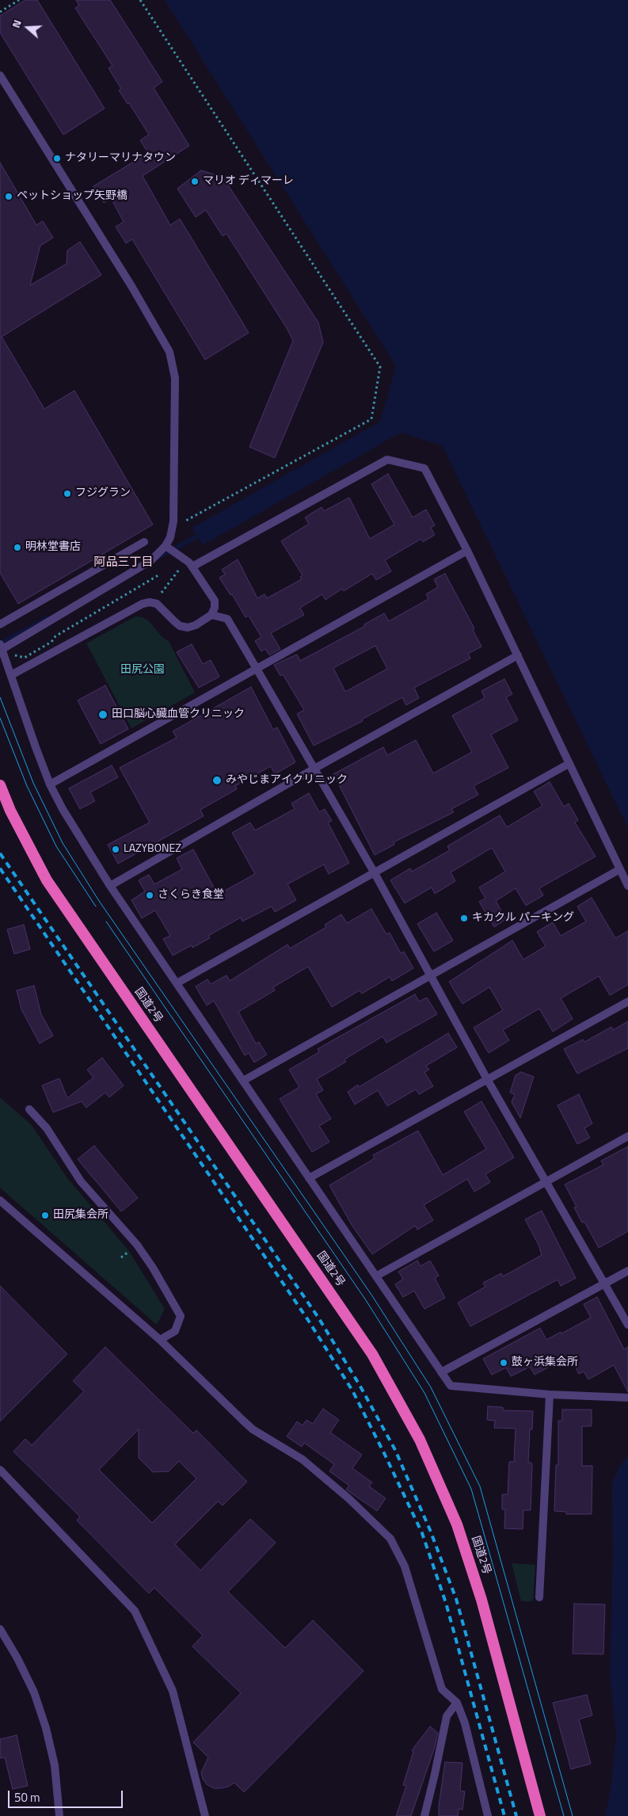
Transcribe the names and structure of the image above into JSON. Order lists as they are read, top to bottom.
{
  "streets": {
    "highway": ["国道2号"]
  },
  "districts": ["阿品三丁目"],
  "parks": ["田尻公園"],
  "places": [
    "ナタリーマリナタウン",
    "マリオ ディマーレ",
    "ペットショップ矢野橋",
    "フジグラン",
    "明林堂書店",
    "田口脳心臓血管クリニック",
    "みやじまアイクリニック",
    "LAZYBONEZ",
    "さくらき食堂",
    "キカクル パーキング",
    "田尻集会所",
    "鼓ヶ浜集会所"
  ],
  "scale_bar": "50 m",
  "north": "left"
}
